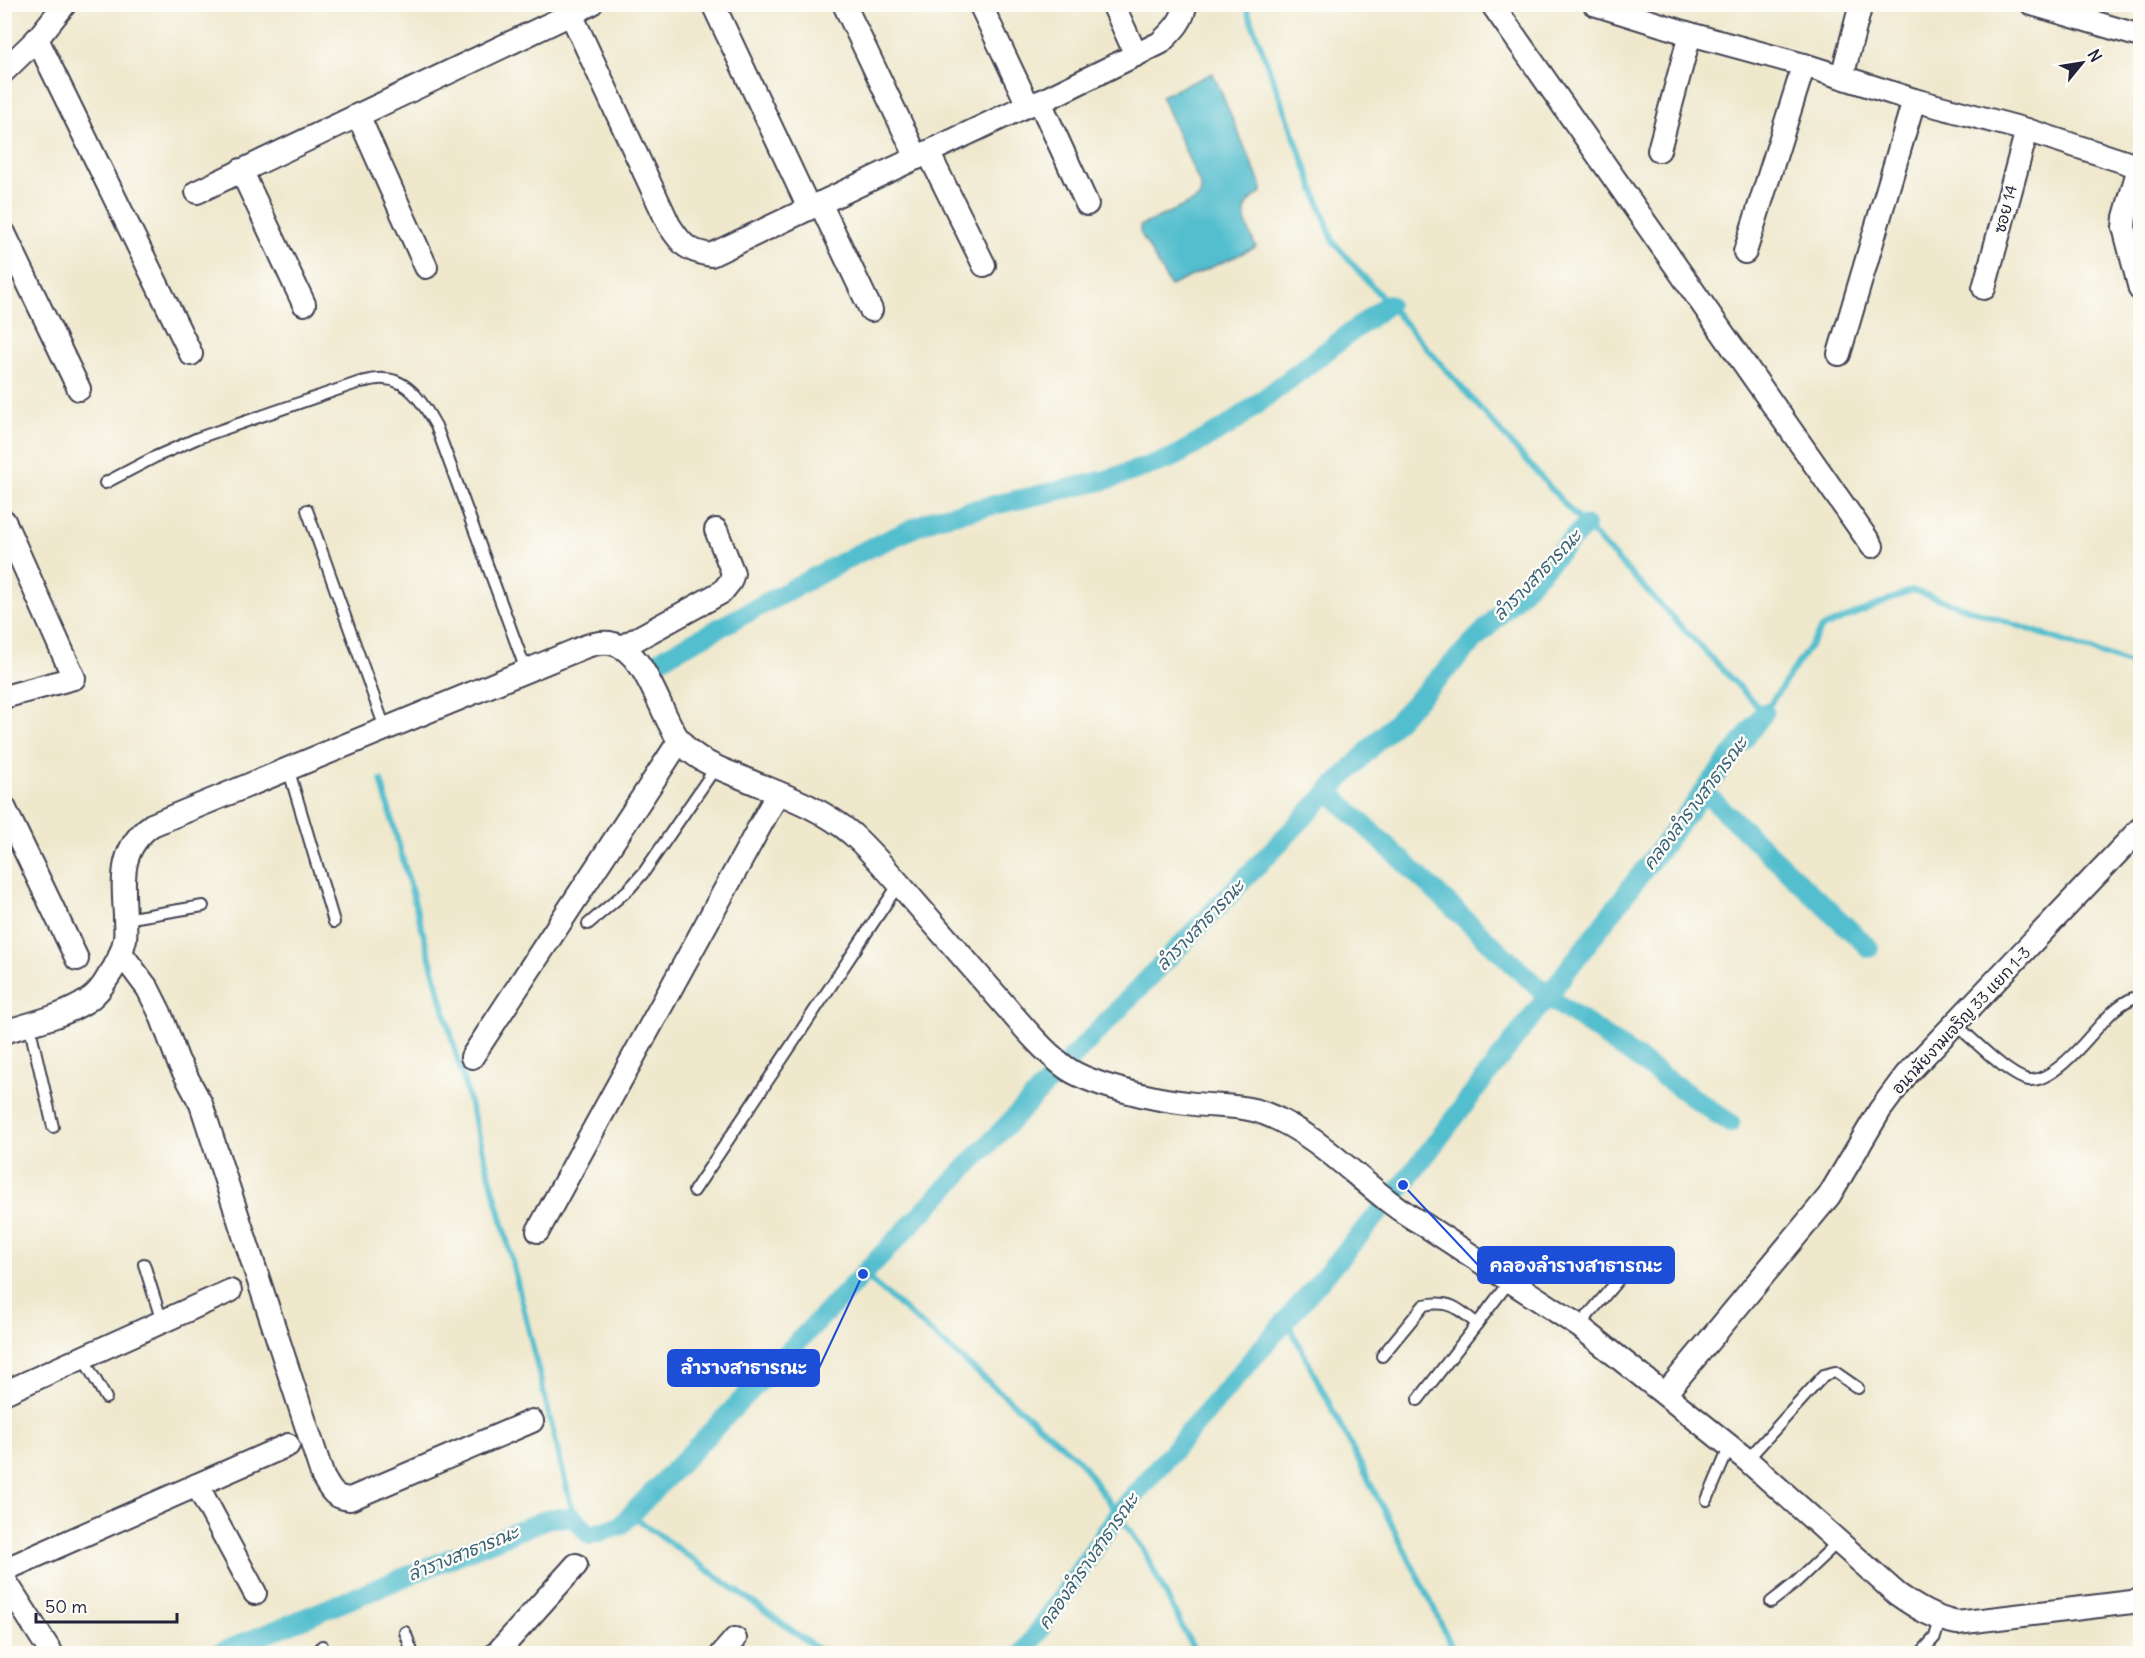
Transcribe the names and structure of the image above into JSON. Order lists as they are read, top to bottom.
{
  "streets": {
    "street": ["ซอย 14", "อนามัยงามเจริญ 33 แยก 1-3"]
  },
  "water": ["ลำรางสาธารณะ", "คลองลำรางสาธารณะ"],
  "places": ["คลองลำรางสาธารณะ", "ลำรางสาธารณะ"],
  "scale_bar": "50 m",
  "north": "top right"
}
